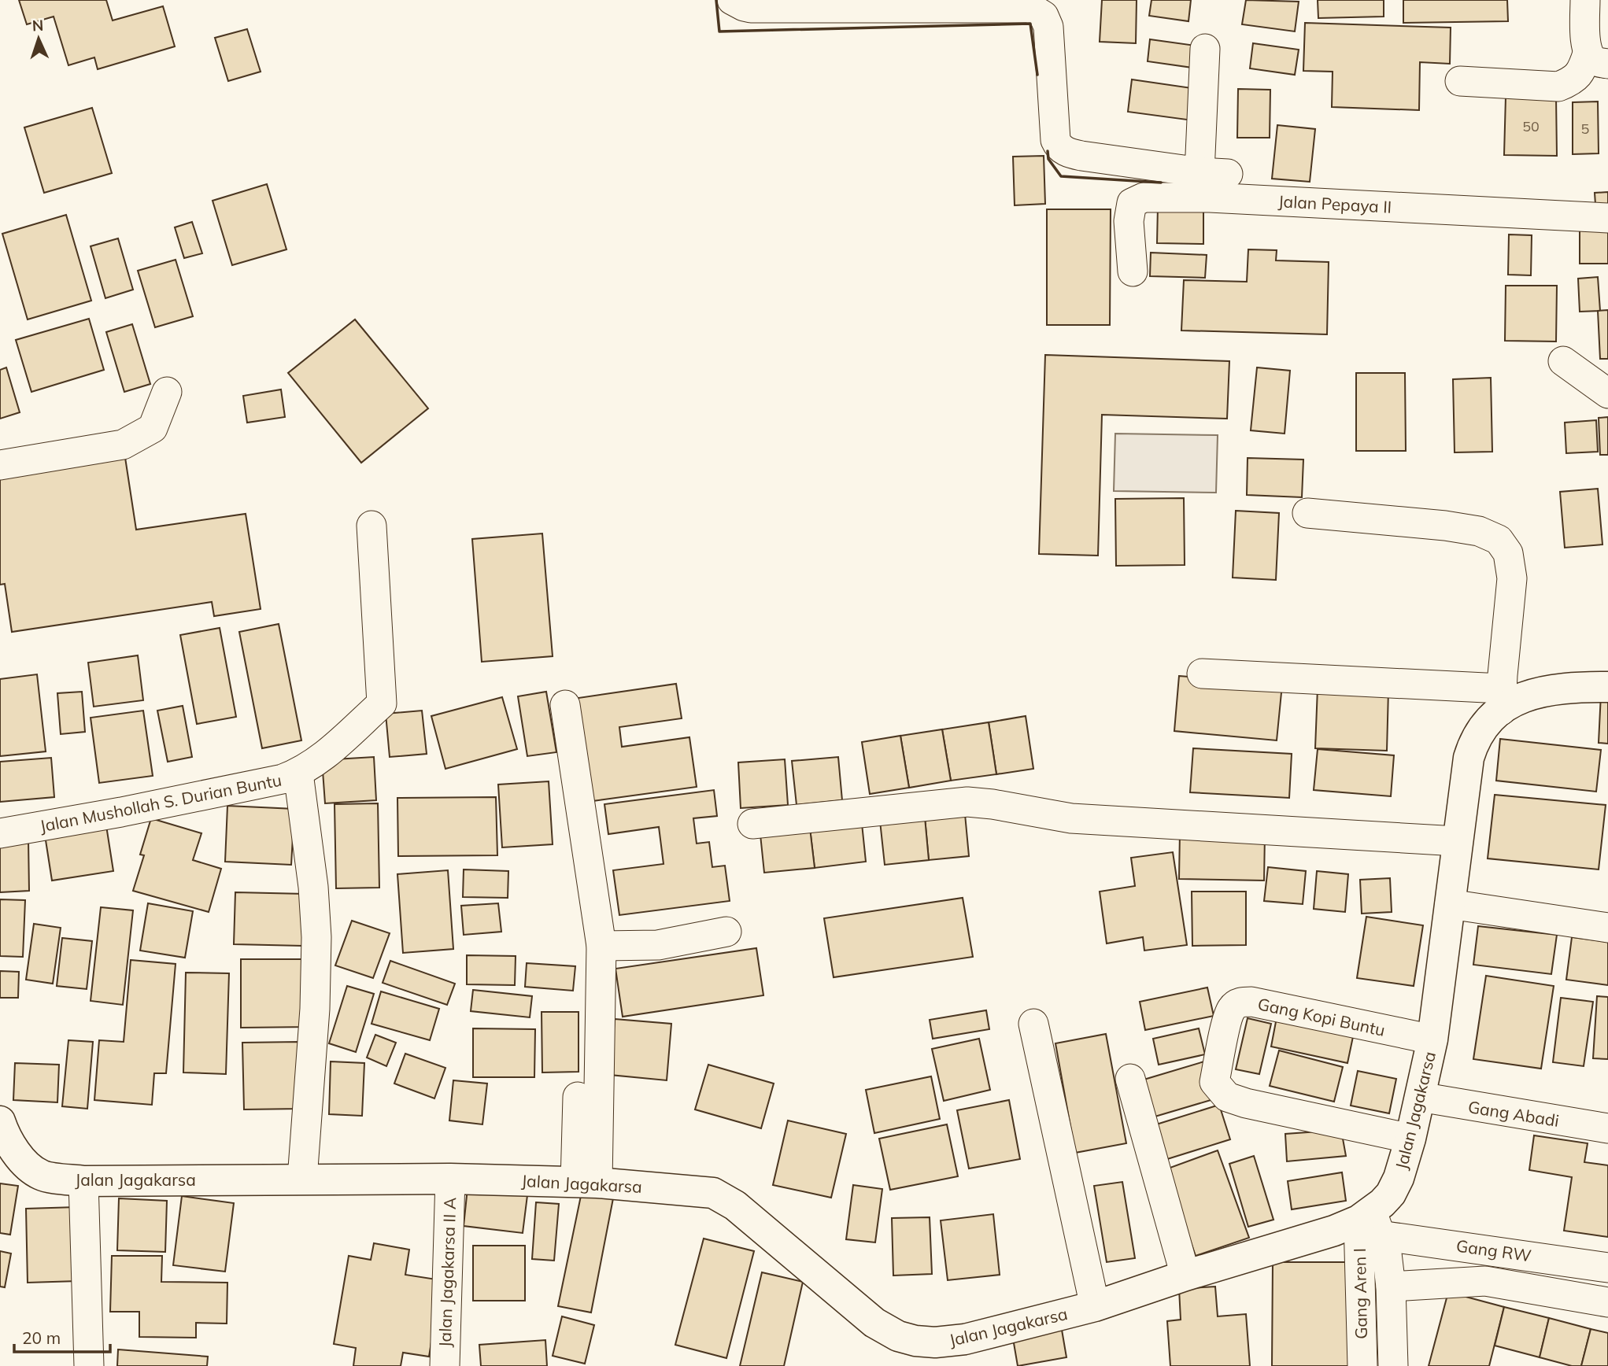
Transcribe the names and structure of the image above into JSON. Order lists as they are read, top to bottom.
{
  "streets": {
    "main road": ["Jalan Jagakarsa"],
    "street": [
      "Jalan Pepaya II",
      "Jalan Mushollah S. Durian Buntu",
      "Gang Kopi Buntu",
      "Gang Abadi",
      "Gang RW",
      "Jalan Jagakarsa II A",
      "Gang Aren I"
    ]
  },
  "crossings": [
    ["Gang Kopi Buntu", "Jalan Jagakarsa"],
    ["Jalan Jagakarsa", "Gang Abadi"],
    ["Jalan Jagakarsa", "Gang RW"],
    ["Jalan Jagakarsa", "Jalan Jagakarsa II A"],
    ["Jalan Jagakarsa", "Gang Aren I"],
    ["Gang RW", "Gang Aren I"]
  ],
  "house_numbers": ["50", "5"],
  "scale_bar": "20 m",
  "north": "top"
}
